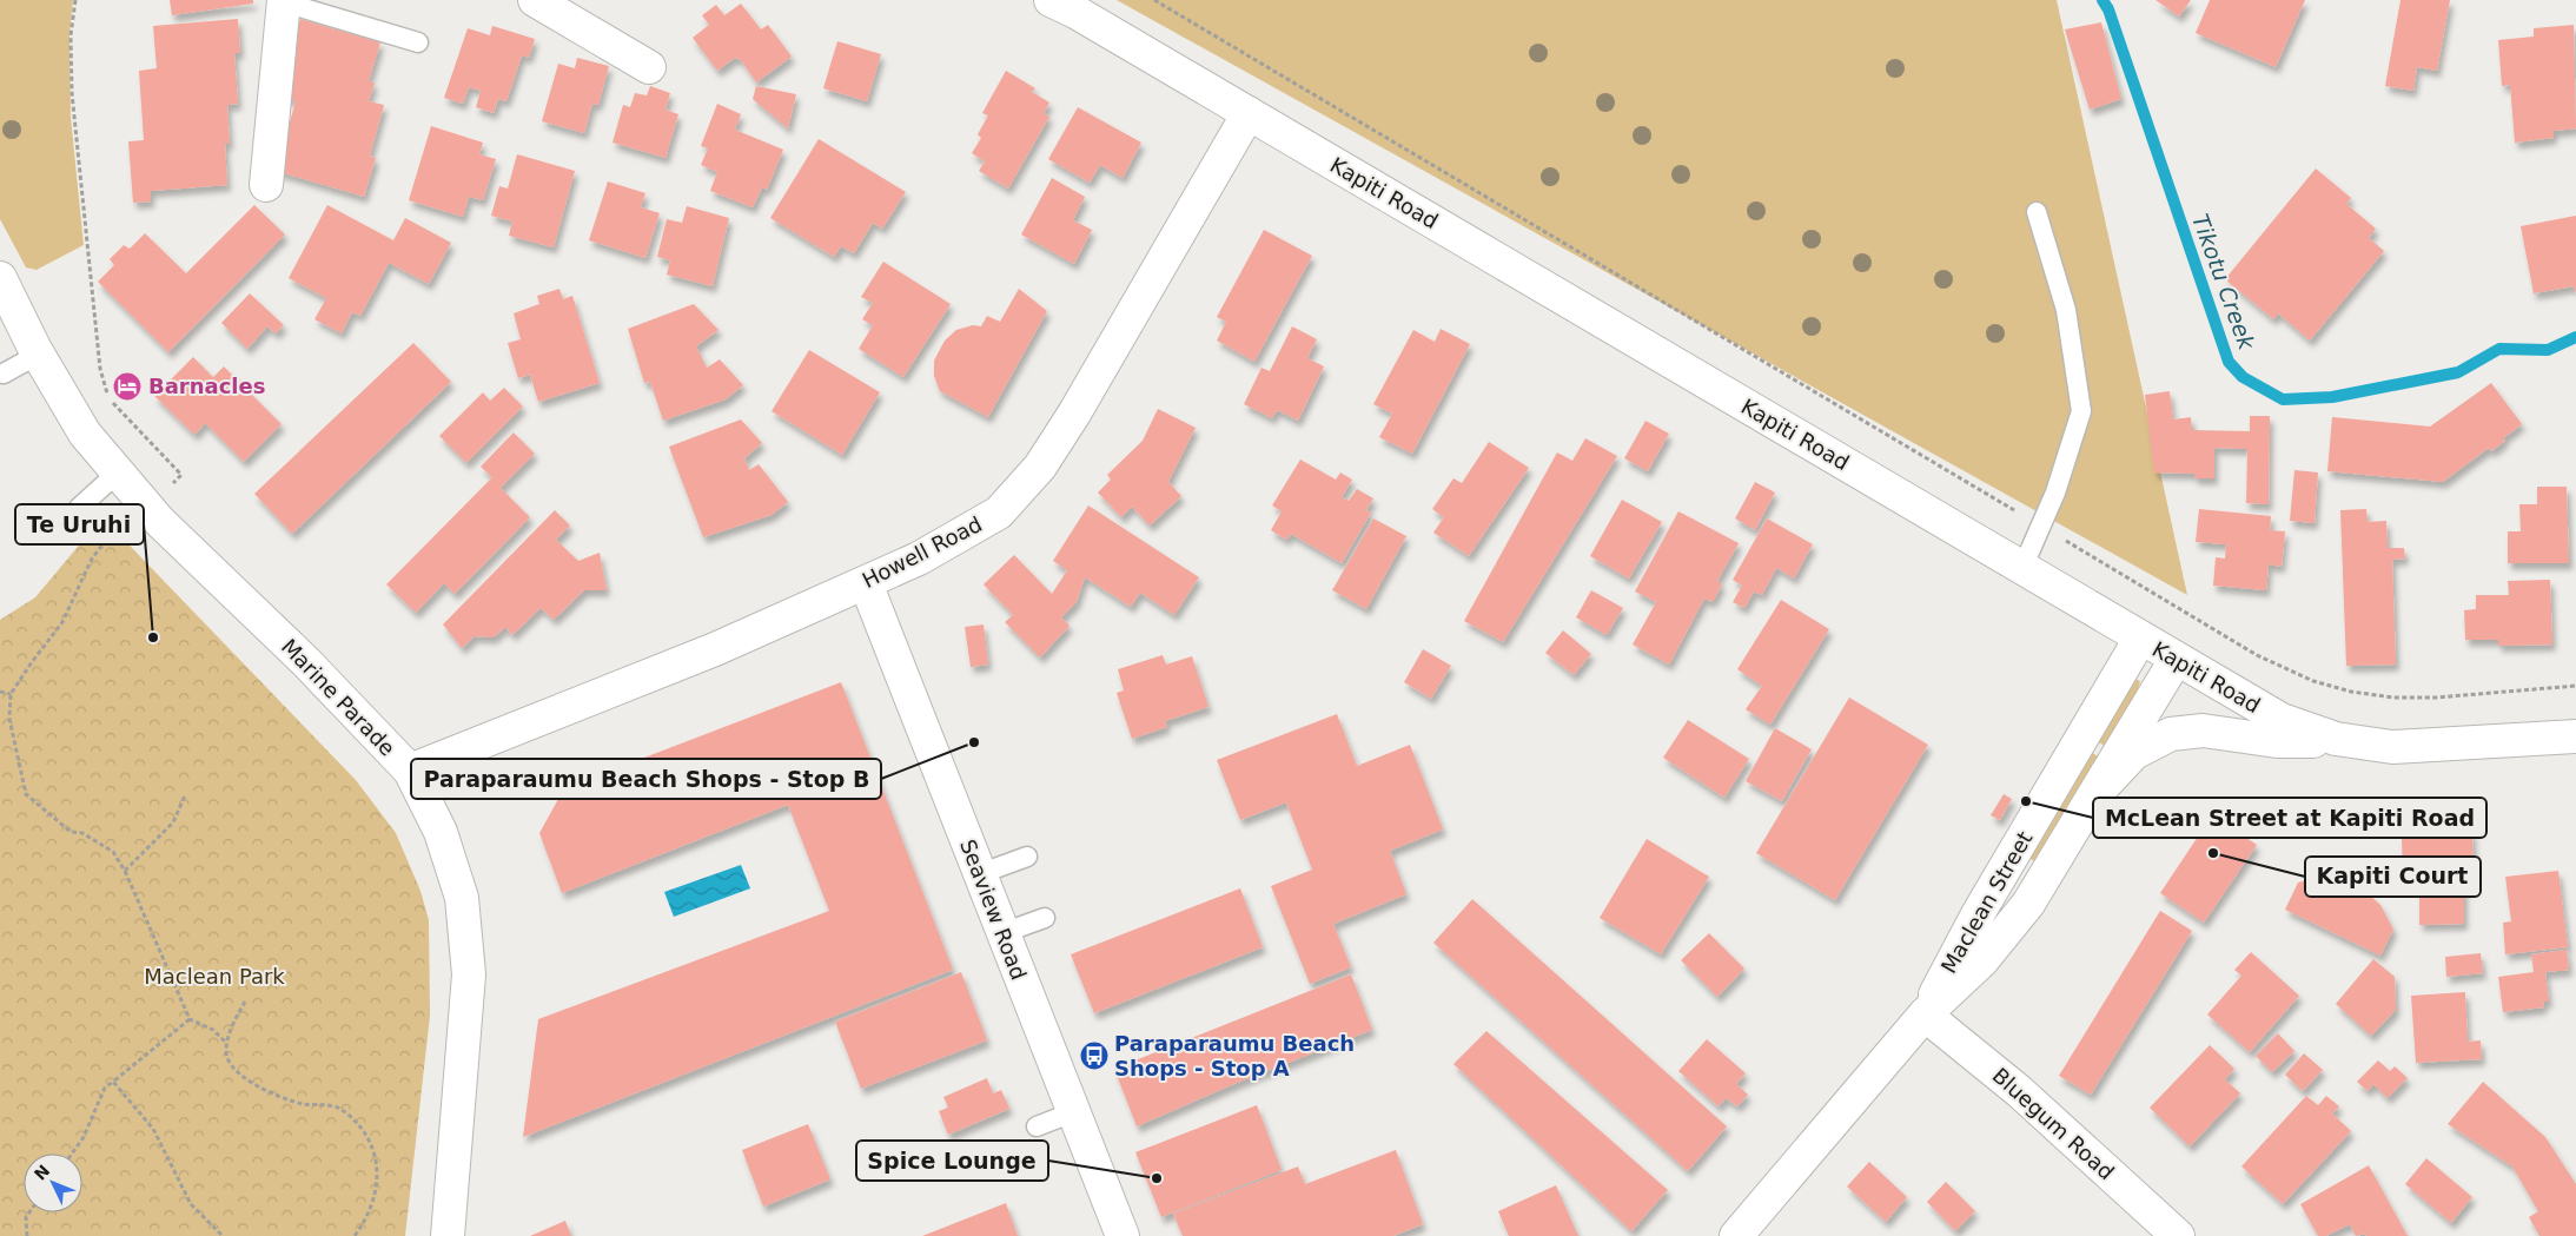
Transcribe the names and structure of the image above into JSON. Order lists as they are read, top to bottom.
{
  "streets": {
    "street": [
      "Kapiti Road",
      "Howell Road",
      "Marine Parade",
      "Maclean Street",
      "Seaview Road",
      "Bluegum Road"
    ]
  },
  "crossings": [
    ["Kapiti Road", "Howell Road"],
    ["Kapiti Road", "Maclean Street"],
    ["Howell Road", "Marine Parade"],
    ["Howell Road", "Seaview Road"],
    ["Maclean Street", "Bluegum Road"]
  ],
  "water": ["Tikotu Creek"],
  "parks": ["Maclean Park"],
  "places": {
    "hotel": ["Barnacles"],
    "other": [
      "Te Uruhi",
      "Paraparaumu Beach Shops - Stop B",
      "McLean Street at Kapiti Road",
      "Kapiti Court",
      "Spice Lounge"
    ],
    "bus stop": ["Paraparaumu Beach Shops - Stop A"]
  },
  "north": "top left"
}
